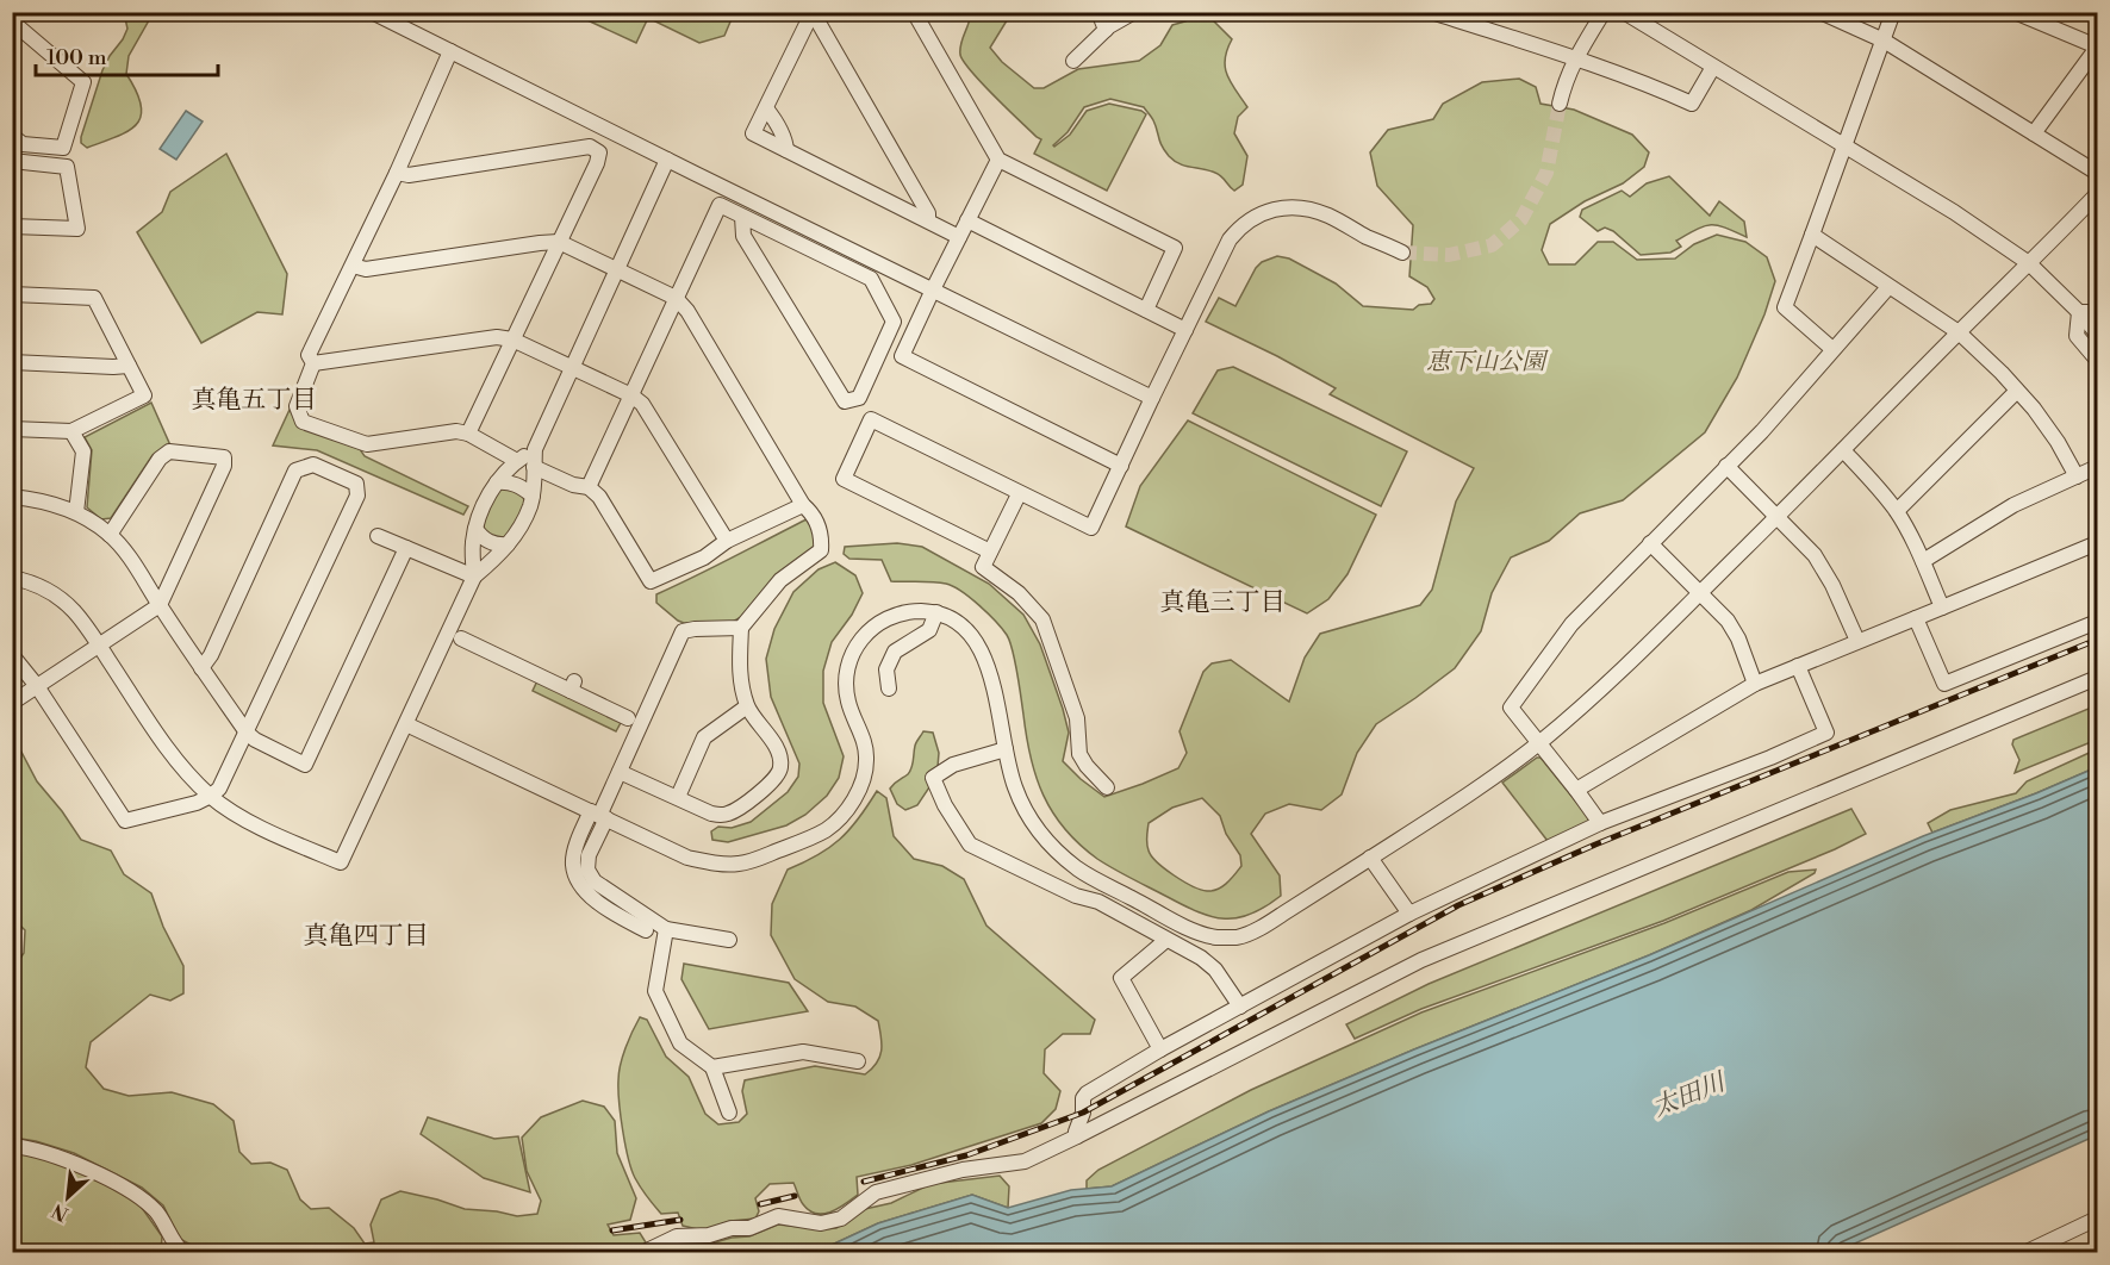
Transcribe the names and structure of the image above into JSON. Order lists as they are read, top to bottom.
{
  "districts": ["真亀五丁目", "真亀三丁目", "真亀四丁目"],
  "water": ["太田川"],
  "parks": ["恵下山公園"],
  "scale_bar": "100 m",
  "north": "bottom left"
}
